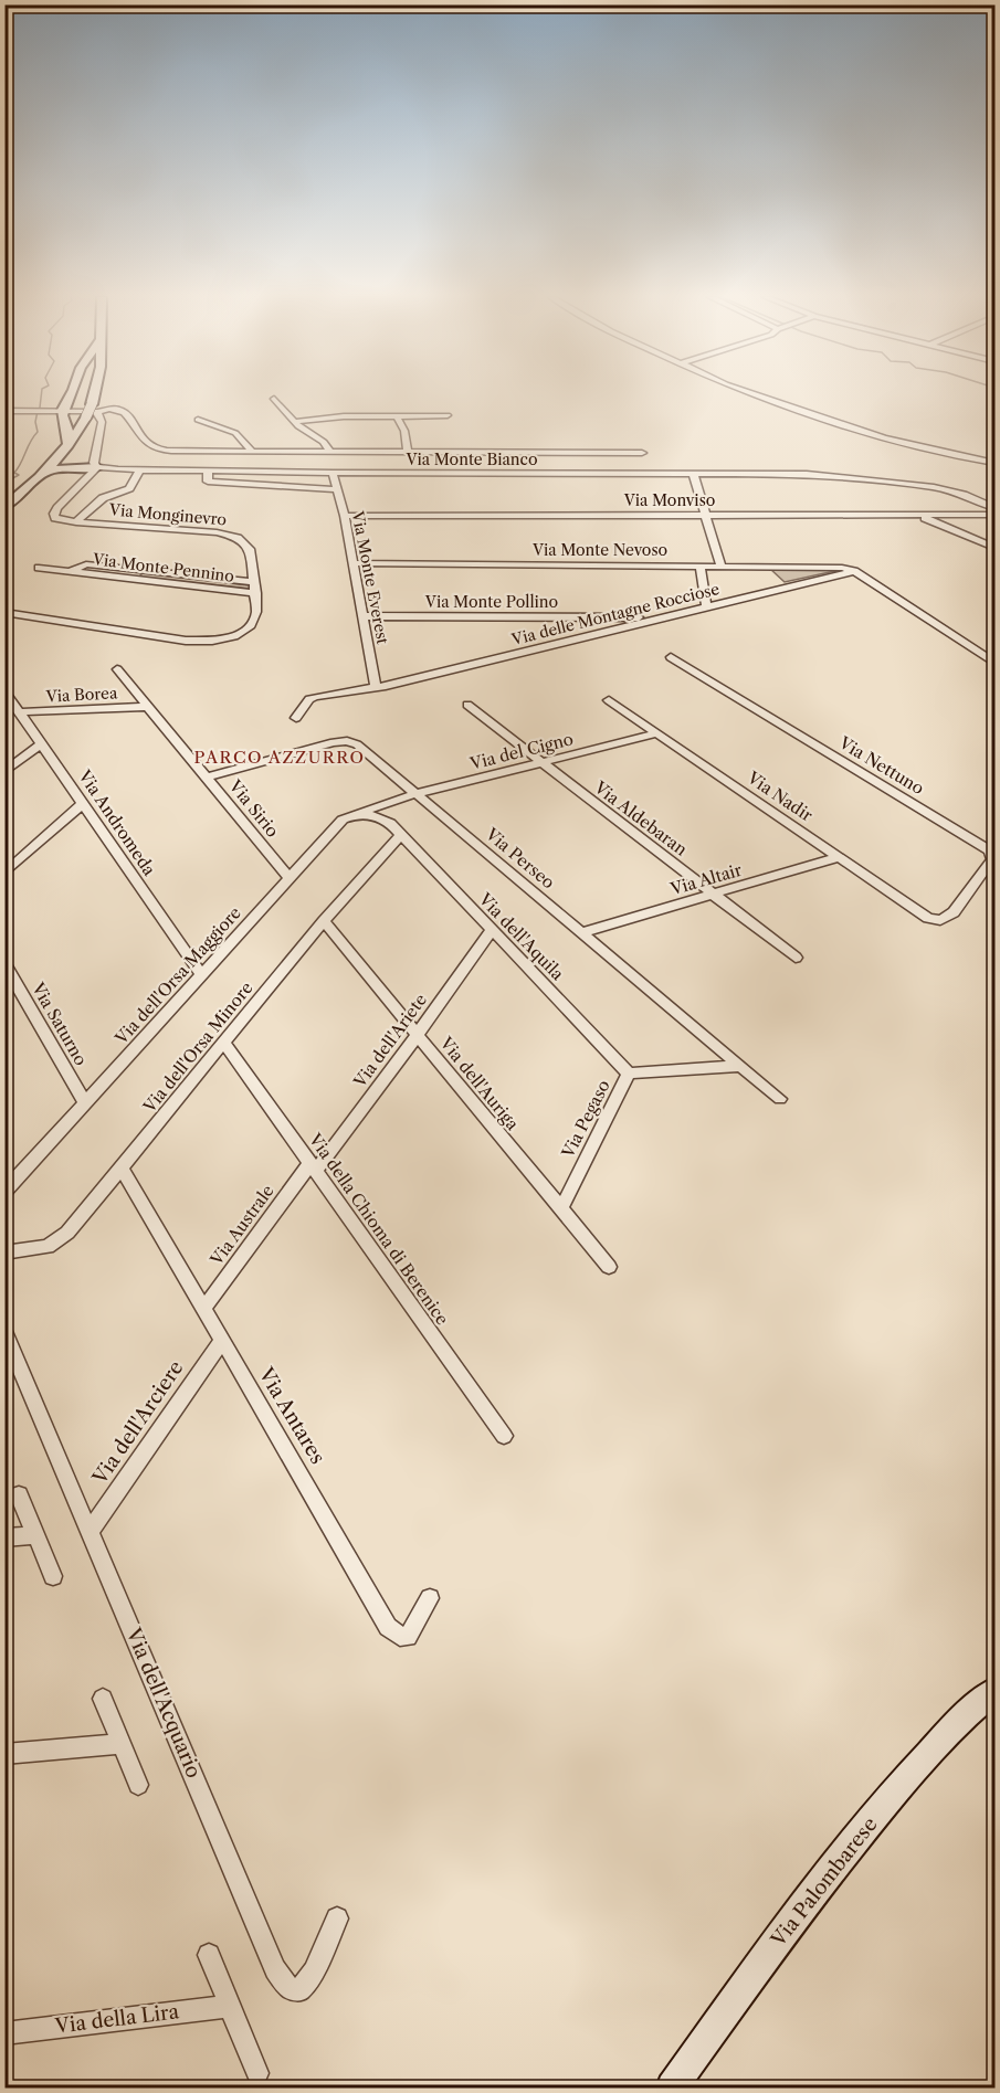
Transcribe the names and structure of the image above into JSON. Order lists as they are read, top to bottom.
{
  "streets": {
    "main road": ["Via Palombarese"],
    "street": [
      "Via Monte Bianco",
      "Via Monviso",
      "Via Monginevro",
      "Via Monte Nevoso",
      "Via Monte Pennino",
      "Via Monte Everest",
      "Via Monte Pollino",
      "Via delle Montagne Rocciose",
      "Via Borea",
      "Via del Cigno",
      "Via Nettuno",
      "Via Nadir",
      "Via Sirio",
      "Via Aldebaran",
      "Via Andromeda",
      "Via Perseo",
      "Via Altair",
      "Via dell'Aquila",
      "Via dell'Orsa Maggiore",
      "Via Saturno",
      "Via dell'Ariete",
      "Via dell'Orsa Minore",
      "Via dell'Auriga",
      "Via Pegaso",
      "Via Australe",
      "Via della Chioma di Berenice",
      "Via Antares",
      "Via dell'Arciere",
      "Via dell'Acquario",
      "Via della Lira"
    ]
  },
  "crossings": [
    ["Via Monte Bianco", "Via Monte Everest"],
    ["Via Monviso", "Via Monte Everest"],
    ["Via Monginevro", "Via Monte Pennino"],
    ["Via Monte Nevoso", "Via Monte Everest"],
    ["Via Monte Nevoso", "Via delle Montagne Rocciose"],
    ["Via Monte Everest", "Via Monte Pollino"],
    ["Via Monte Everest", "Via delle Montagne Rocciose"],
    ["Via Monte Pollino", "Via delle Montagne Rocciose"],
    ["Via Borea", "Via Sirio"],
    ["Via Borea", "Via Andromeda"],
    ["Via del Cigno", "Via Nadir"],
    ["Via del Cigno", "Via Aldebaran"],
    ["Via del Cigno", "Via Perseo"],
    ["Via del Cigno", "Via dell'Orsa Maggiore"],
    ["Via Nettuno", "Via Nadir"],
    ["Via Nadir", "Via Altair"],
    ["Via Sirio", "Via Perseo"],
    ["Via Sirio", "Via dell'Orsa Maggiore"],
    ["Via Aldebaran", "Via Altair"],
    ["Via Andromeda", "Via dell'Orsa Maggiore"],
    ["Via Perseo", "Via Altair"],
    ["Via Perseo", "Via Pegaso"],
    ["Via dell'Aquila", "Via dell'Ariete"],
    ["Via dell'Aquila", "Via dell'Orsa Minore"],
    ["Via dell'Aquila", "Via Pegaso"],
    ["Via dell'Orsa Maggiore", "Via Saturno"],
    ["Via dell'Ariete", "Via dell'Auriga"],
    ["Via dell'Ariete", "Via Australe"],
    ["Via dell'Ariete", "Via della Chioma di Berenice"],
    ["Via dell'Orsa Minore", "Via dell'Auriga"],
    ["Via dell'Orsa Minore", "Via della Chioma di Berenice"],
    ["Via dell'Orsa Minore", "Via Antares"],
    ["Via dell'Auriga", "Via Pegaso"],
    ["Via Australe", "Via della Chioma di Berenice"],
    ["Via Australe", "Via Antares"],
    ["Via Antares", "Via dell'Arciere"],
    ["Via dell'Arciere", "Via dell'Acquario"]
  ],
  "districts": ["PARCO AZZURRO"]
}
